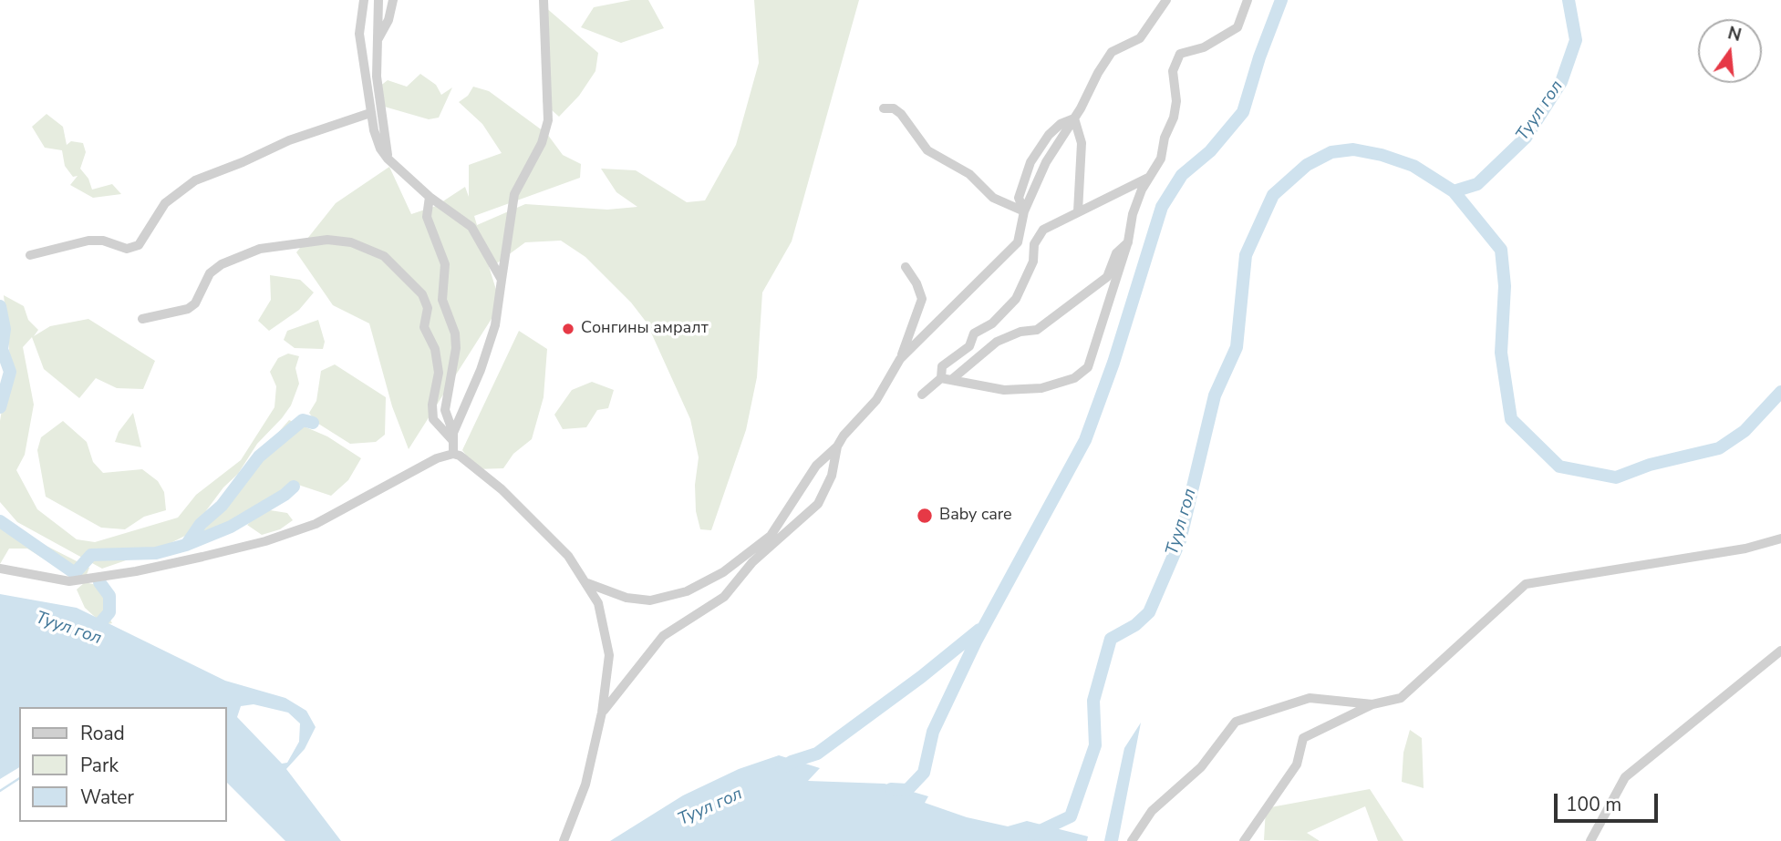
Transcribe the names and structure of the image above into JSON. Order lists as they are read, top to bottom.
{
  "water": ["Туул гол"],
  "places": ["Сонгины амралт", "Baby care"],
  "legend": ["Road", "Park", "Water"],
  "scale_bar": "100 m",
  "north": "top"
}
